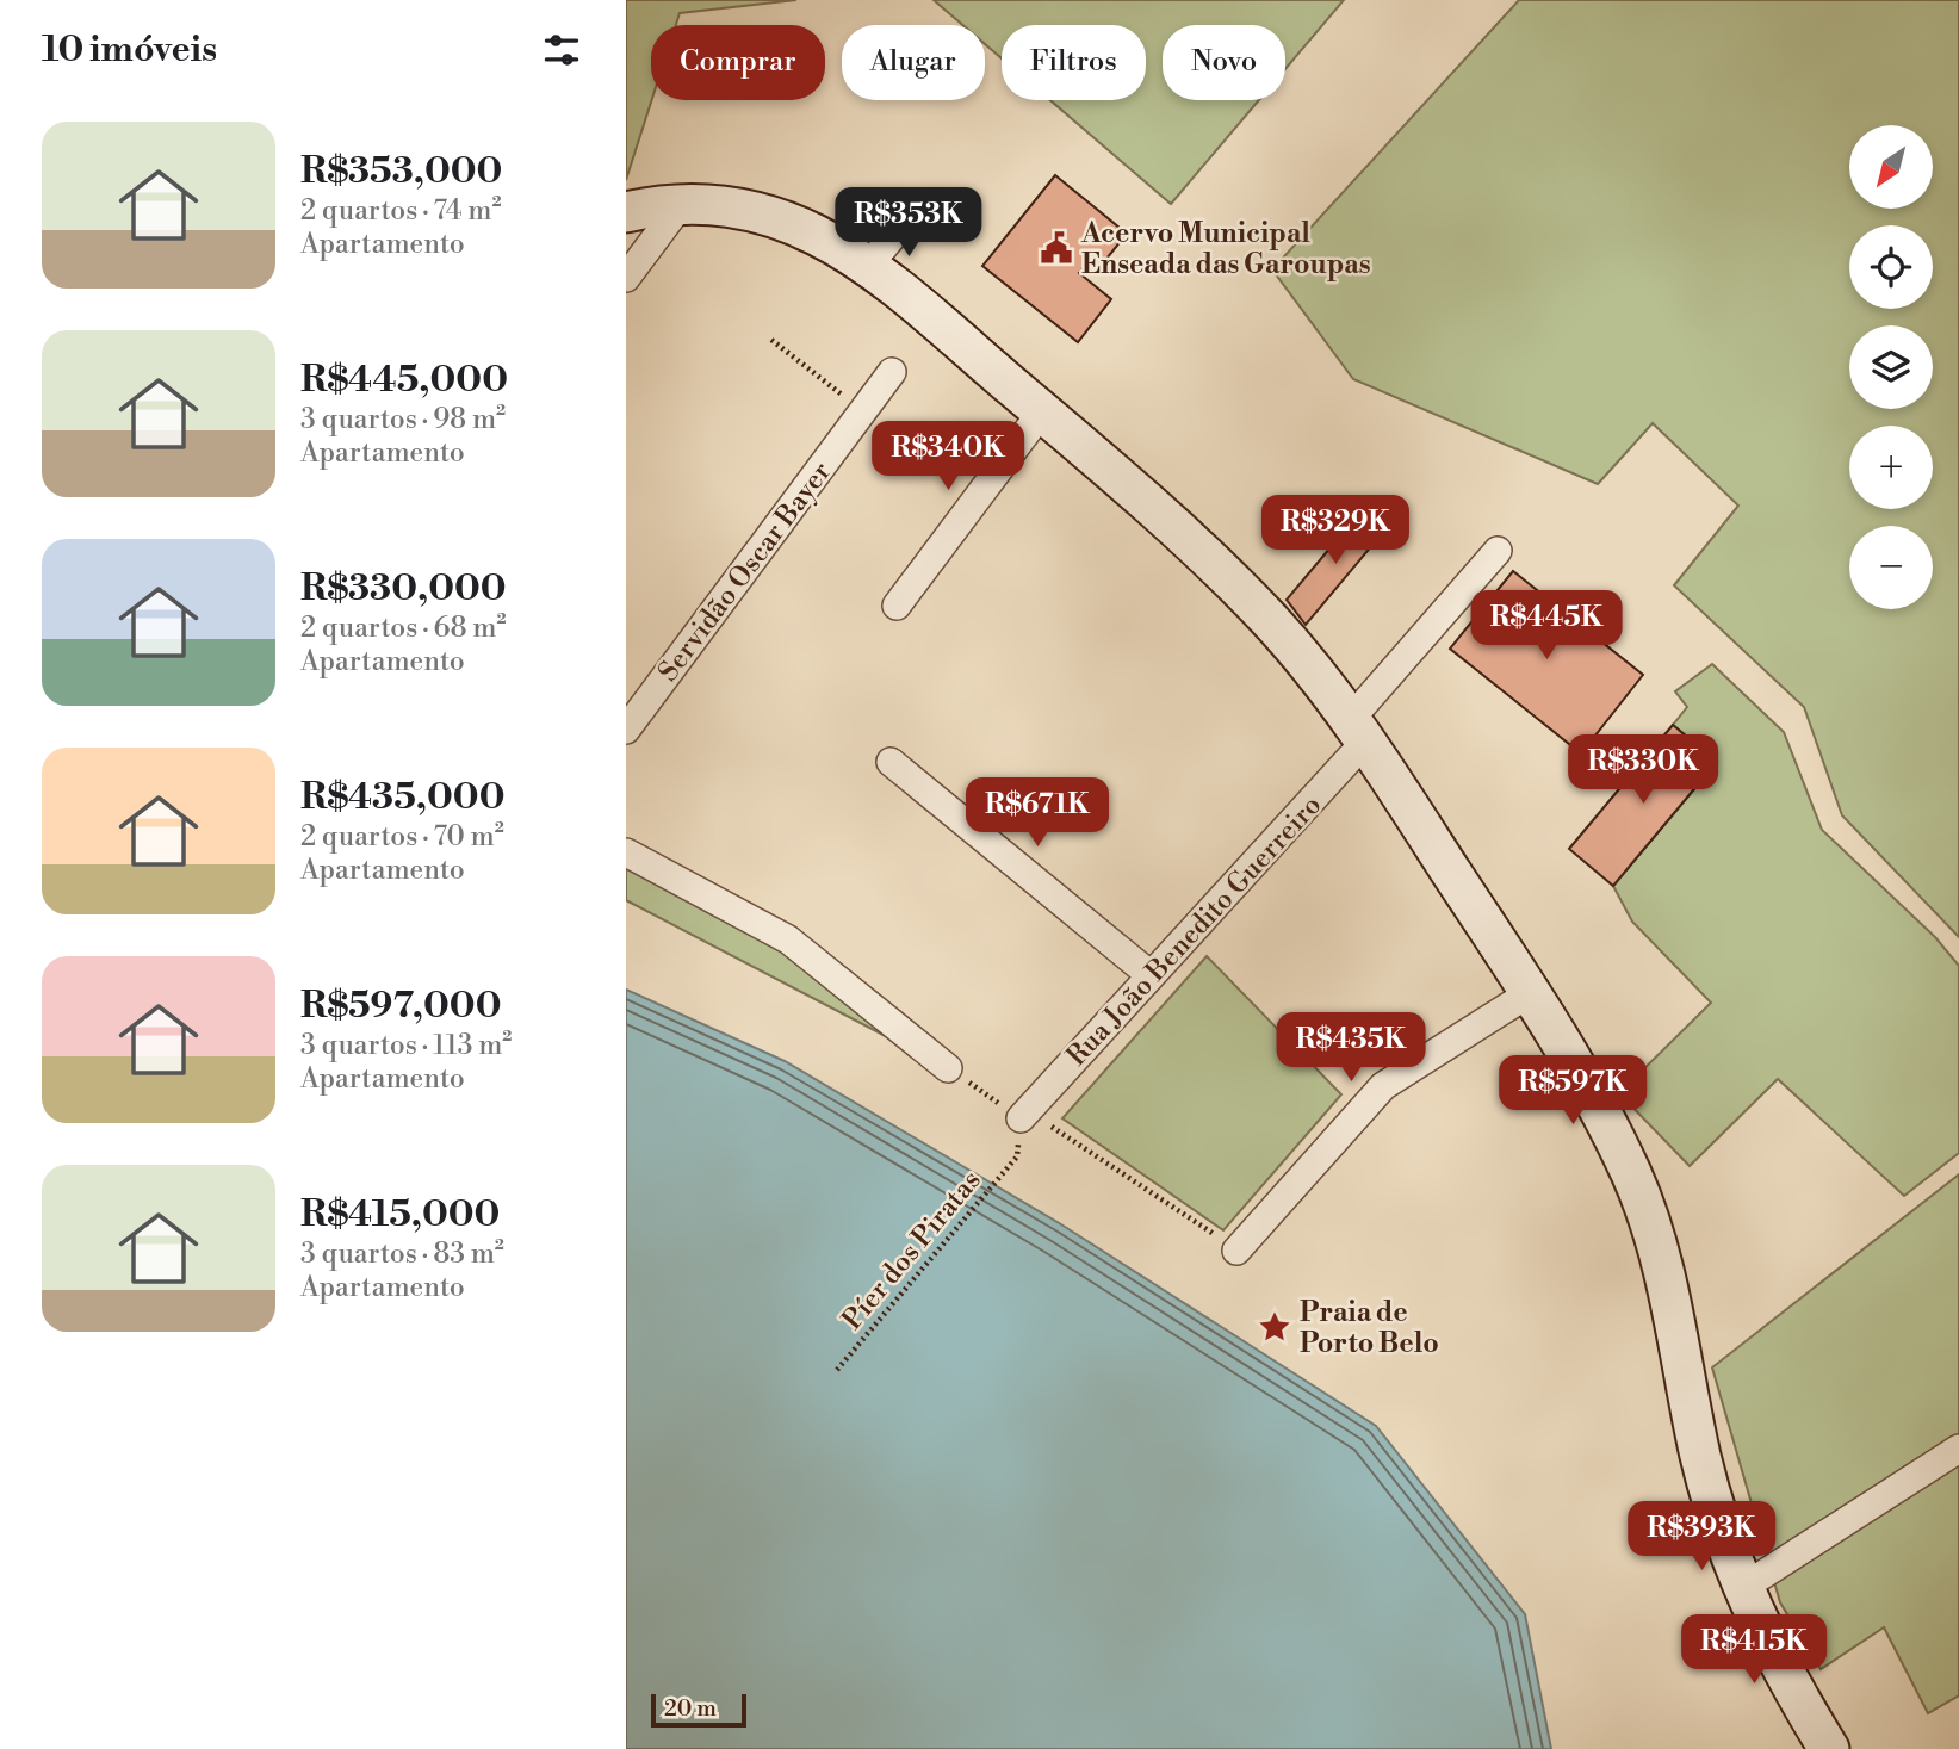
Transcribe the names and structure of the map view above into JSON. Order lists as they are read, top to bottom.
{
  "streets": {
    "street": ["Servidão Oscar Bayer", "Rua João Benedito Guerreiro"],
    "path": ["Píer dos Piratas"]
  },
  "places": {
    "public building": ["Acervo Municipal Enseada das Garoupas"],
    "place": ["Praia de Porto Belo"]
  },
  "scale_bar": "20 m",
  "north": "bottom left",
  "page": {
    "heading": "10 imóveis",
    "chip": [
      "Comprar",
      "Alugar",
      "Filtros",
      "Novo"
    ],
    "list": [
      {
        "name": "R$353,000",
        "note": "2 quartos · 74 m² · Apartamento"
      },
      {
        "name": "R$445,000",
        "note": "3 quartos · 98 m² · Apartamento"
      },
      {
        "name": "R$330,000",
        "note": "2 quartos · 68 m² · Apartamento"
      },
      {
        "name": "R$435,000",
        "note": "2 quartos · 70 m² · Apartamento"
      },
      {
        "name": "R$597,000",
        "note": "3 quartos · 113 m² · Apartamento"
      },
      {
        "name": "R$415,000",
        "note": "3 quartos · 83 m² · Apartamento"
      }
    ],
    "map_buttons": ["+", "−"],
    "price": [
      "R$353K",
      "R$340K",
      "R$329K",
      "R$445K",
      "R$330K",
      "R$671K",
      "R$435K",
      "R$597K",
      "R$393K",
      "R$415K"
    ],
    "scale": "20 m"
  }
}
